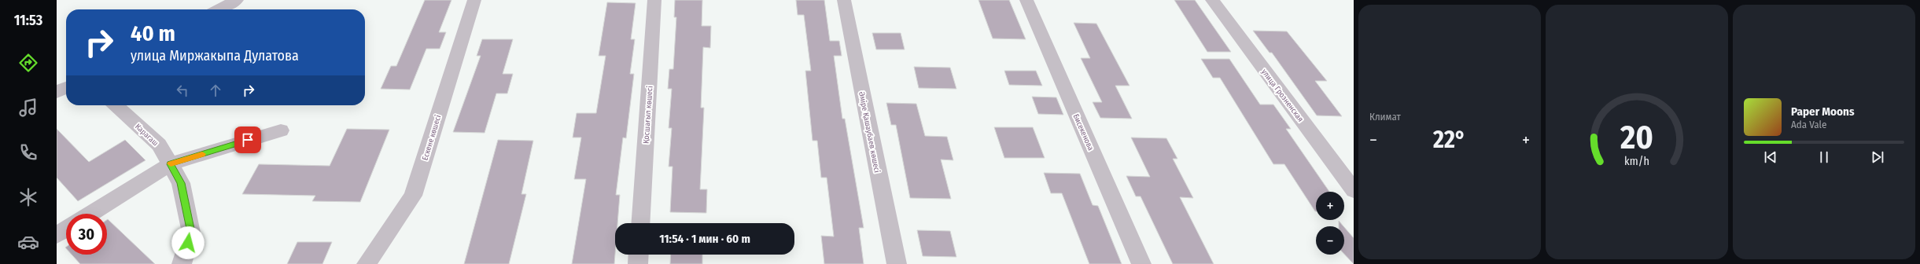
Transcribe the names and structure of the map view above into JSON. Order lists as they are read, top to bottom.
{
  "streets": {
    "street": [
      "улица Грозненская",
      "Қосшағыл көшесі",
      "Әміре Қашаубаев көшесі",
      "Бисекенова",
      "Карагаш",
      "Ескене көшесі"
    ]
  },
  "page": {
    "tabs": "11:53",
    "tile": "Климат",
    "turn": ["40 m", "улица Миржакыпа Дулатова"],
    "song": ["Paper Moons", "Ada Vale"],
    "heat": ["−", "22°", "+"],
    "map_buttons": ["+", "−"],
    "limit": "30",
    "trip": "11:54 · 1 мин · 60 m",
    "gauge": ["20", "km/h"]
  }
}
